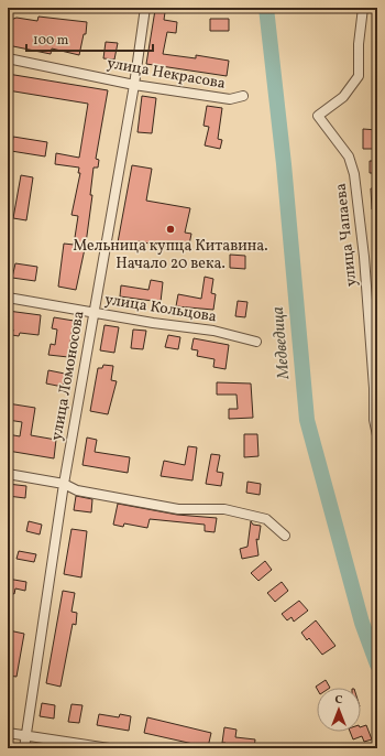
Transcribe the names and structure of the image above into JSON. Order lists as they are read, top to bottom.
{
  "streets": {
    "street": [
      "улица Некрасова",
      "улица Чапаева",
      "улица Кольцова",
      "улица Ломоносова"
    ]
  },
  "crossings": [
    ["улица Некрасова", "улица Ломоносова"],
    ["улица Кольцова", "улица Ломоносова"]
  ],
  "water": ["Медведица"],
  "places": ["Мельница купца Китавина. Начало 20 века."],
  "scale_bar": "100 m",
  "north": "top"
}
